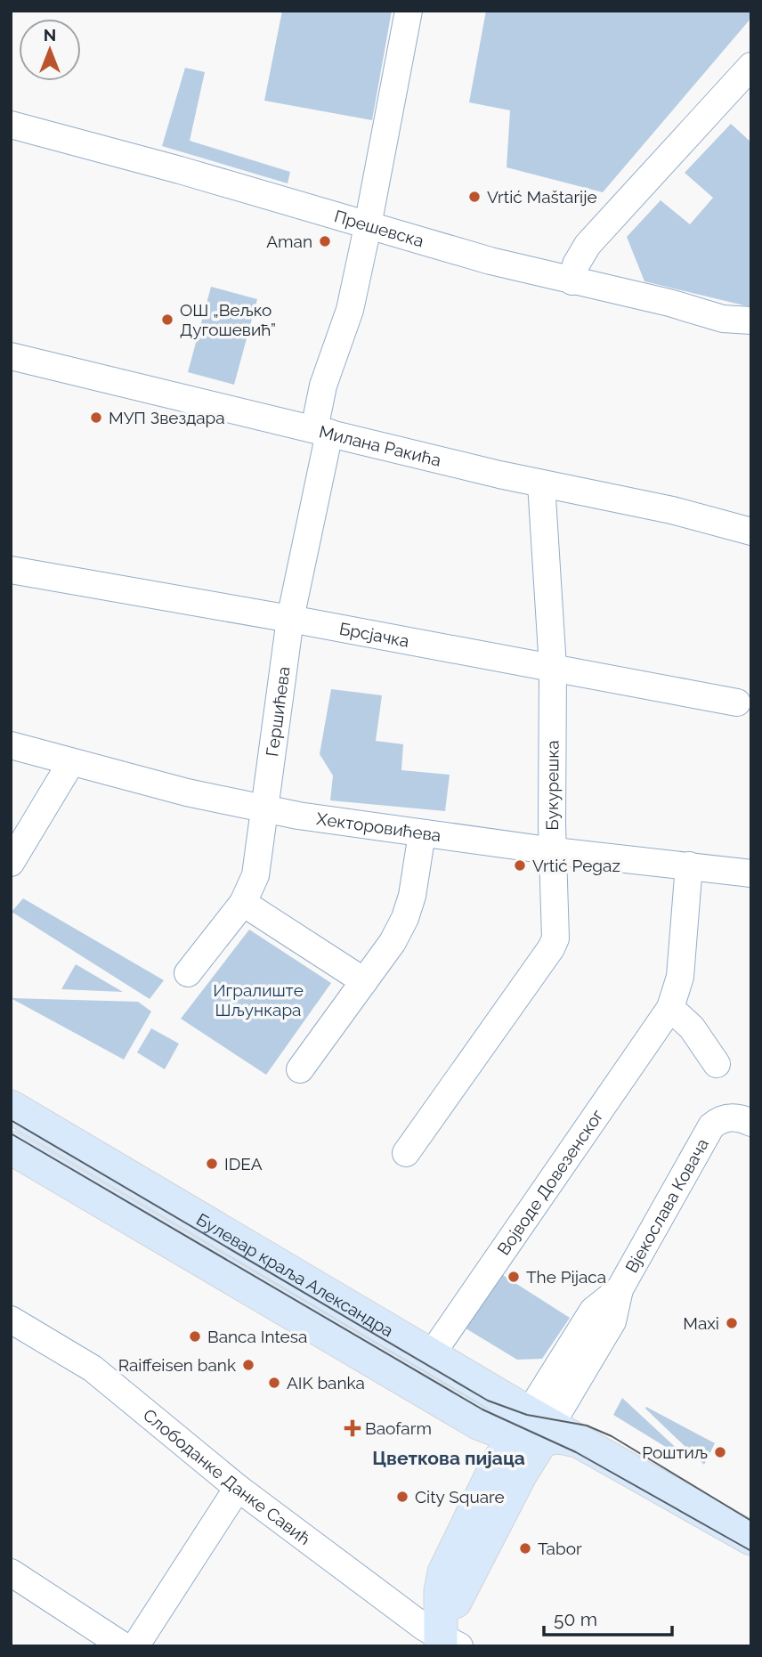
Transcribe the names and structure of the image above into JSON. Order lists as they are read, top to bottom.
{
  "streets": {
    "main road": ["Булевар краља Александра"],
    "street": [
      "Прешевска",
      "Милана Ракића",
      "Брсјачка",
      "Гершићева",
      "Букурешка",
      "Хекторовићева",
      "Војводе Довезенског",
      "Вјекослава Ковача",
      "Слободанке Данке Савић"
    ]
  },
  "crossings": [
    ["Прешевска", "Гершићева"],
    ["Милана Ракића", "Гершићева"],
    ["Милана Ракића", "Букурешка"],
    ["Брсјачка", "Гершићева"],
    ["Брсјачка", "Букурешка"],
    ["Гершићева", "Хекторовићева"],
    ["Букурешка", "Хекторовићева"],
    ["Хекторовићева", "Војводе Довезенског"],
    ["Војводе Довезенског", "Булевар краља Александра"],
    ["Вјекослава Ковача", "Булевар краља Александра"]
  ],
  "districts": ["Цветкова пијаца"],
  "parks": ["Игралиште Шљункара"],
  "places": {
    "other": [
      "Vrtić Maštarije",
      "Aman",
      "ОШ „Вељко Дугошевић”",
      "МУП Звездара",
      "Vrtić Pegaz",
      "IDEA",
      "The Pijaca",
      "Maxi",
      "Banca Intesa",
      "Raiffeisen bank",
      "AIK banka",
      "Роштиљ",
      "City Square",
      "Tabor"
    ],
    "health": ["Baofarm"]
  },
  "scale_bar": "50 m",
  "north": "top"
}
